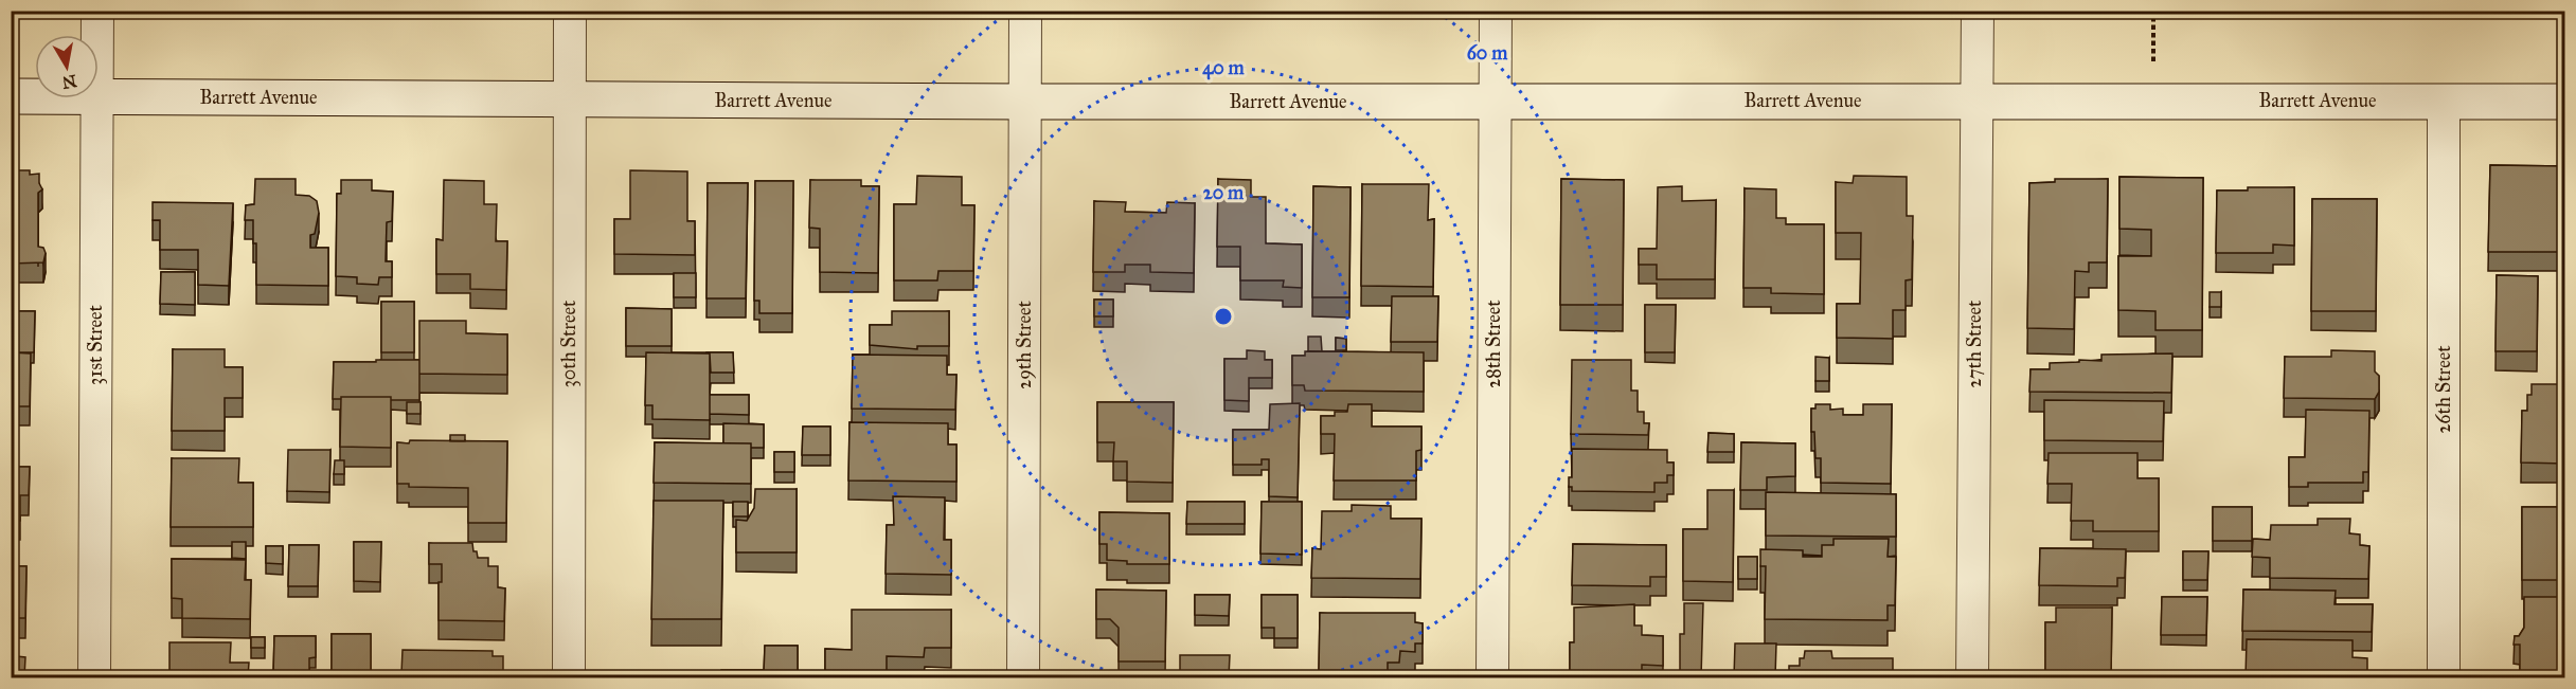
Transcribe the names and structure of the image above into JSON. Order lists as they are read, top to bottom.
{
  "streets": {
    "main road": ["Barrett Avenue"],
    "street": [
      "30th Street",
      "28th Street",
      "27th Street",
      "31st Street",
      "29th Street",
      "26th Street"
    ]
  },
  "crossings": [
    ["Barrett Avenue", "30th Street"],
    ["Barrett Avenue", "28th Street"],
    ["Barrett Avenue", "27th Street"],
    ["Barrett Avenue", "29th Street"],
    ["Barrett Avenue", "26th Street"]
  ],
  "north": "bottom",
  "rings": ["60 m", "40 m", "20 m"]
}
